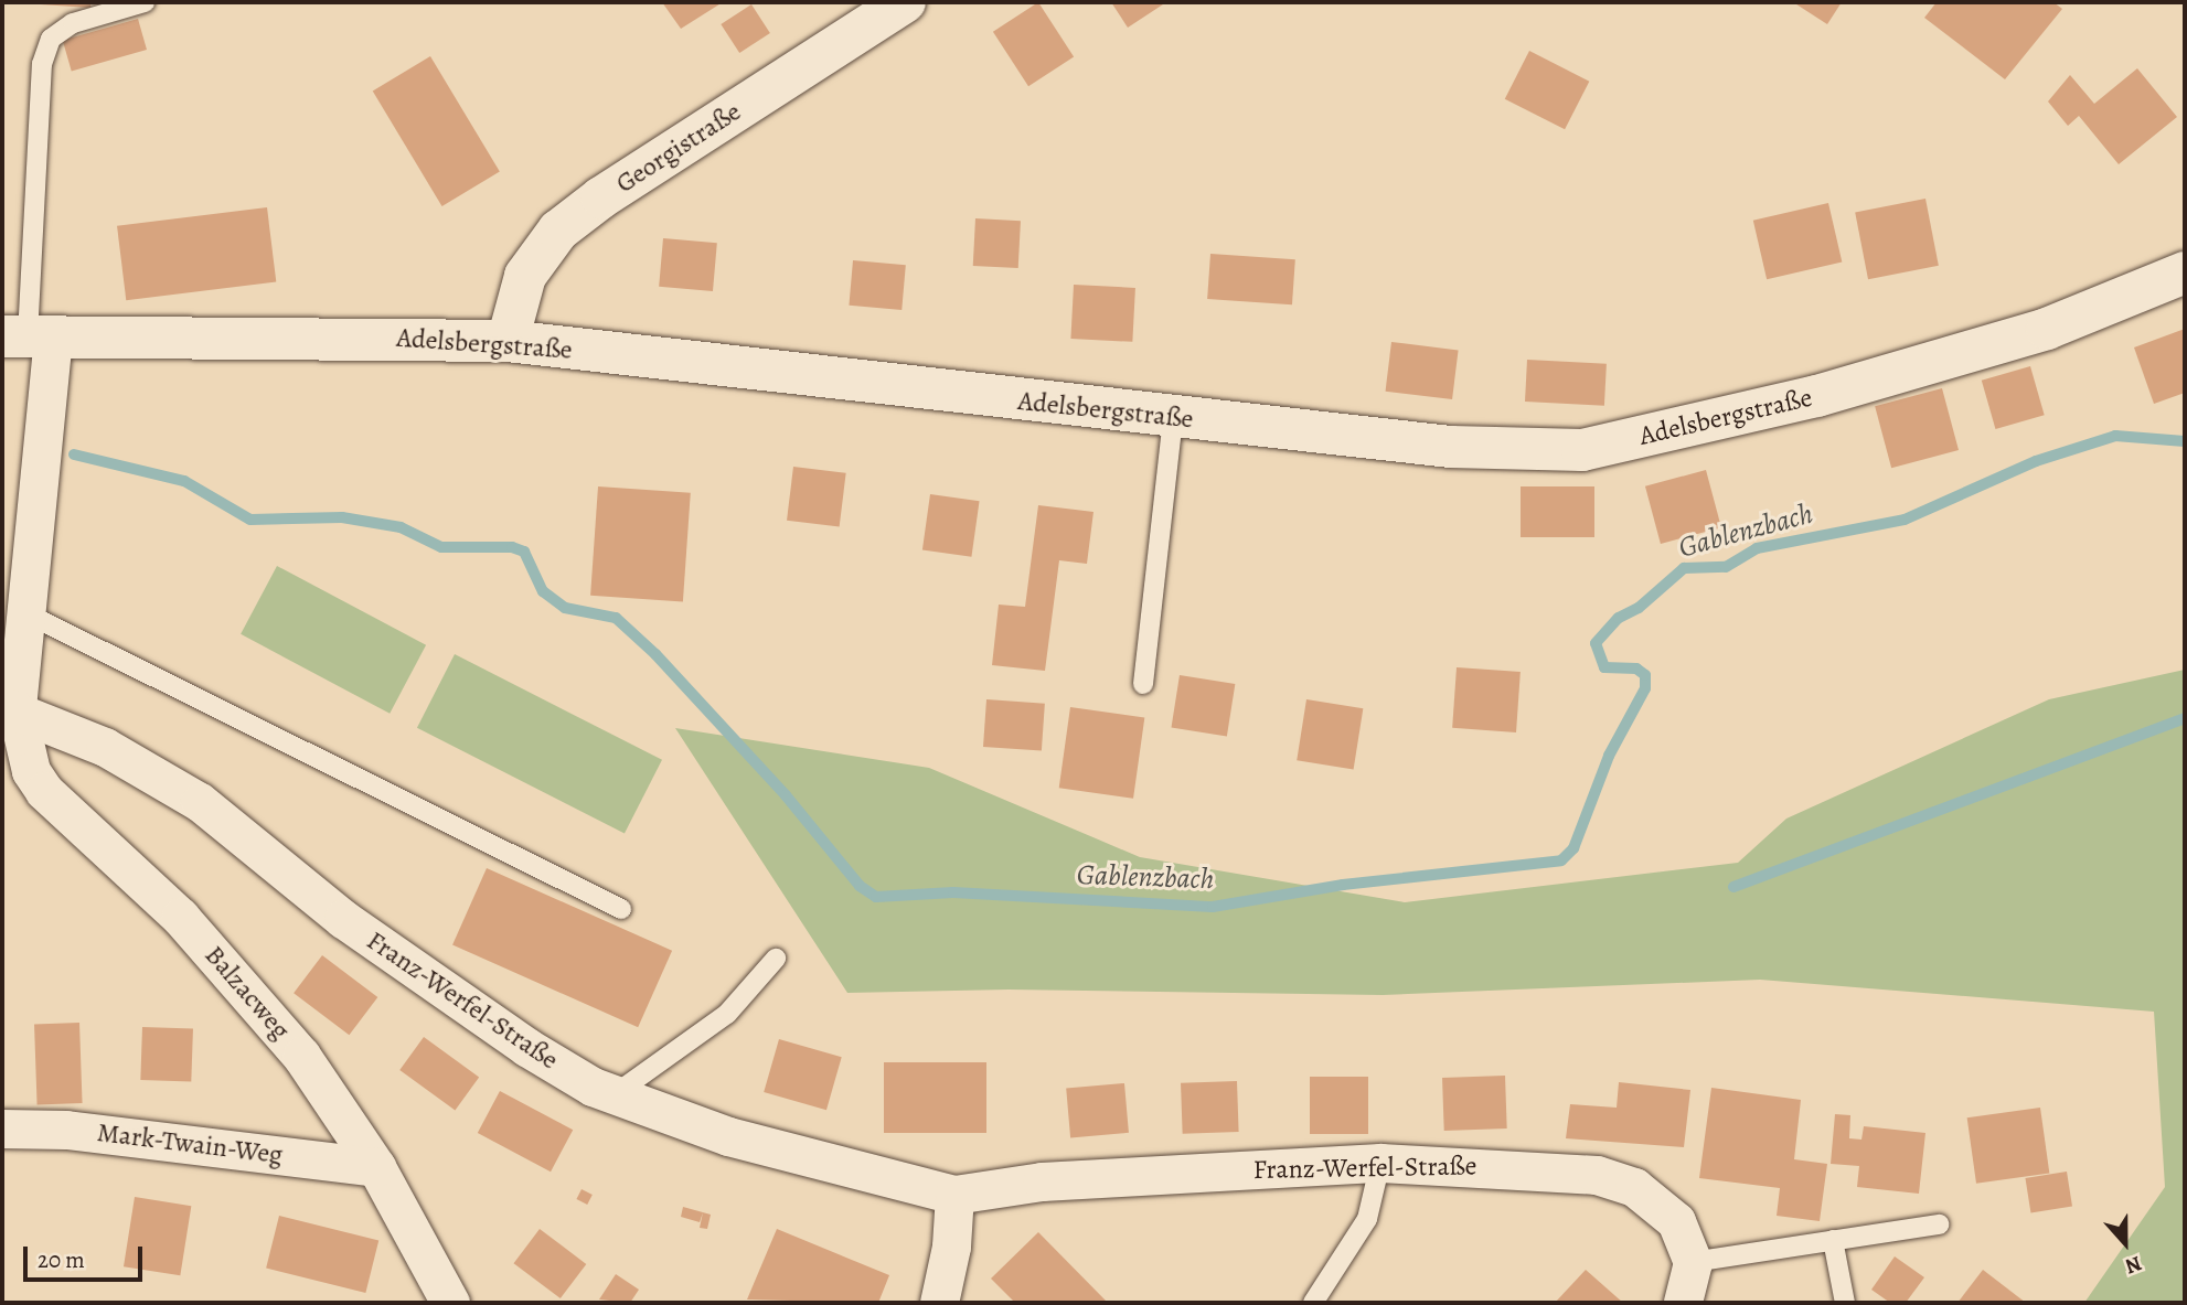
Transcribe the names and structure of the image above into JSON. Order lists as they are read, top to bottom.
{
  "streets": {
    "street": [
      "Georgistraße",
      "Adelsbergstraße",
      "Balzacweg",
      "Franz-Werfel-Straße",
      "Mark-Twain-Weg"
    ]
  },
  "crossings": [
    ["Georgistraße", "Adelsbergstraße"],
    ["Adelsbergstraße", "Balzacweg"],
    ["Balzacweg", "Franz-Werfel-Straße"],
    ["Balzacweg", "Mark-Twain-Weg"]
  ],
  "water": ["Gablenzbach"],
  "scale_bar": "20 m",
  "north": "bottom"
}
